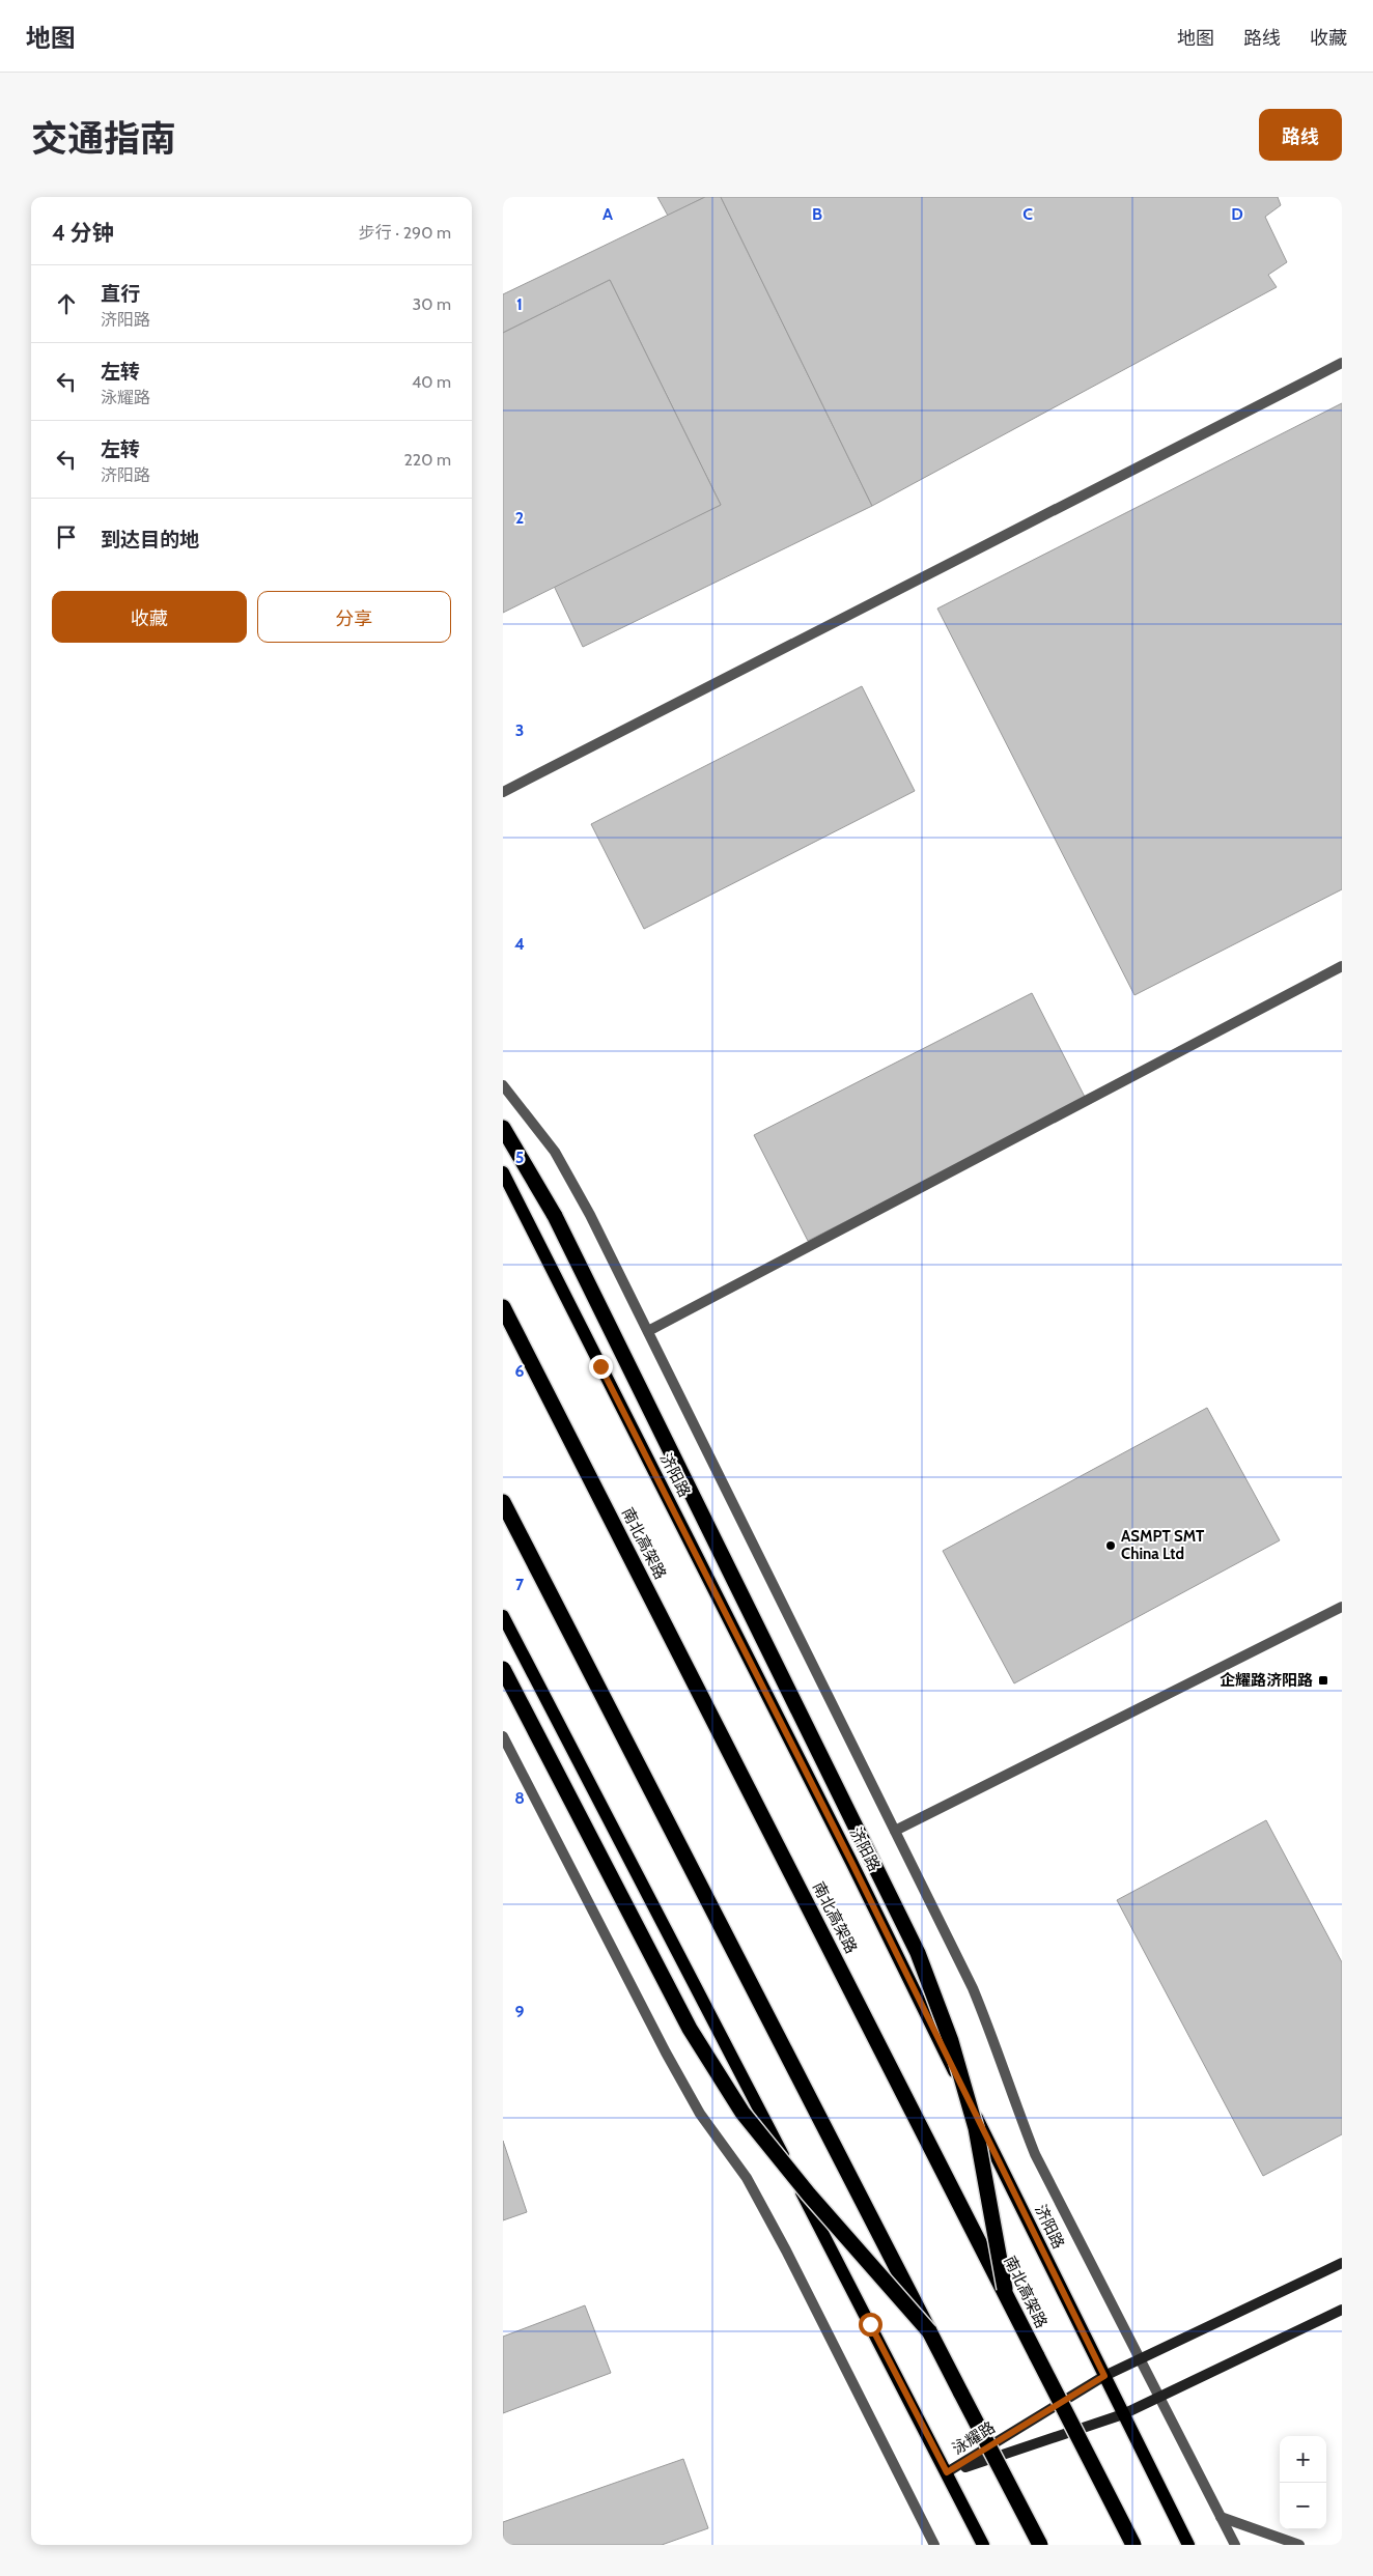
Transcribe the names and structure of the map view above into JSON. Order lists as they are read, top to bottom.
{
  "streets": {
    "highway": ["南北高架路"],
    "main road": ["济阳路"],
    "street": ["泳耀路"]
  },
  "crossings": [
    ["济阳路", "泳耀路"]
  ],
  "places": {
    "other": ["ASMPT SMT China Ltd"],
    "transit": ["企耀路济阳路"]
  },
  "page": {
    "header": "地图",
    "nav": ["地图", "路线", "收藏"],
    "title": "交通指南",
    "buttons": [
      "路线",
      ["收藏", "分享"]
    ],
    "heading": ["4 分钟", "步行 · 290 m"],
    "list": [
      ["直行", "济阳路", "30 m"],
      ["左转", "泳耀路", "40 m"],
      ["左转", "济阳路", "220 m"],
      "到达目的地"
    ],
    "map_buttons": ["+", "−"]
  },
  "grid": {
    "columns": [
      "A",
      "B",
      "C",
      "D"
    ],
    "rows": [
      "1",
      "2",
      "3",
      "4",
      "5",
      "6",
      "7",
      "8",
      "9"
    ]
  }
}
